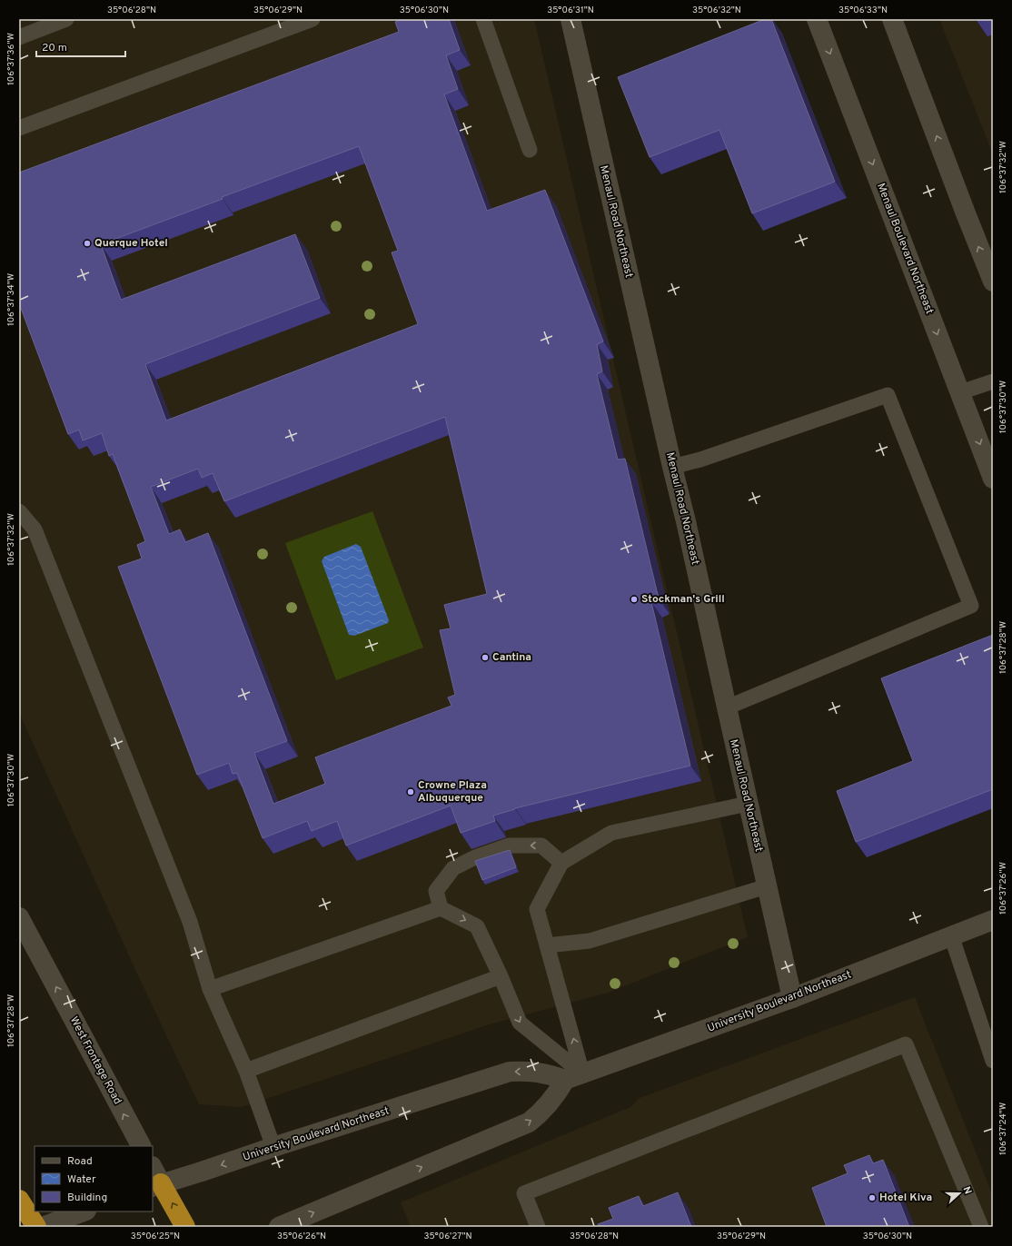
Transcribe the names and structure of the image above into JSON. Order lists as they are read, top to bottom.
{
  "streets": {
    "main road": [
      "Menaul Road Northeast",
      "Menaul Boulevard Northeast",
      "University Boulevard Northeast",
      "West Frontage Road"
    ]
  },
  "crossings": [
    ["Menaul Road Northeast", "University Boulevard Northeast"]
  ],
  "one_way": ["West Frontage Road"],
  "places": [
    "Querque Hotel",
    "Stockman's Grill",
    "Cantina",
    "Crowne Plaza Albuquerque",
    "Hotel Kiva"
  ],
  "legend": ["Road", "Water", "Building"],
  "scale_bar": "20 m",
  "north": "right",
  "coordinates": [
    "35°06'28\"N",
    "35°06'29\"N",
    "35°06'30\"N",
    "35°06'31\"N",
    "35°06'32\"N",
    "35°06'33\"N",
    "106°37'36\"W",
    "106°37'32\"W",
    "106°37'34\"W",
    "106°37'30\"W",
    "106°37'28\"W",
    "106°37'26\"W",
    "106°37'24\"W",
    "35°06'25\"N",
    "35°06'26\"N",
    "35°06'27\"N"
  ]
}
